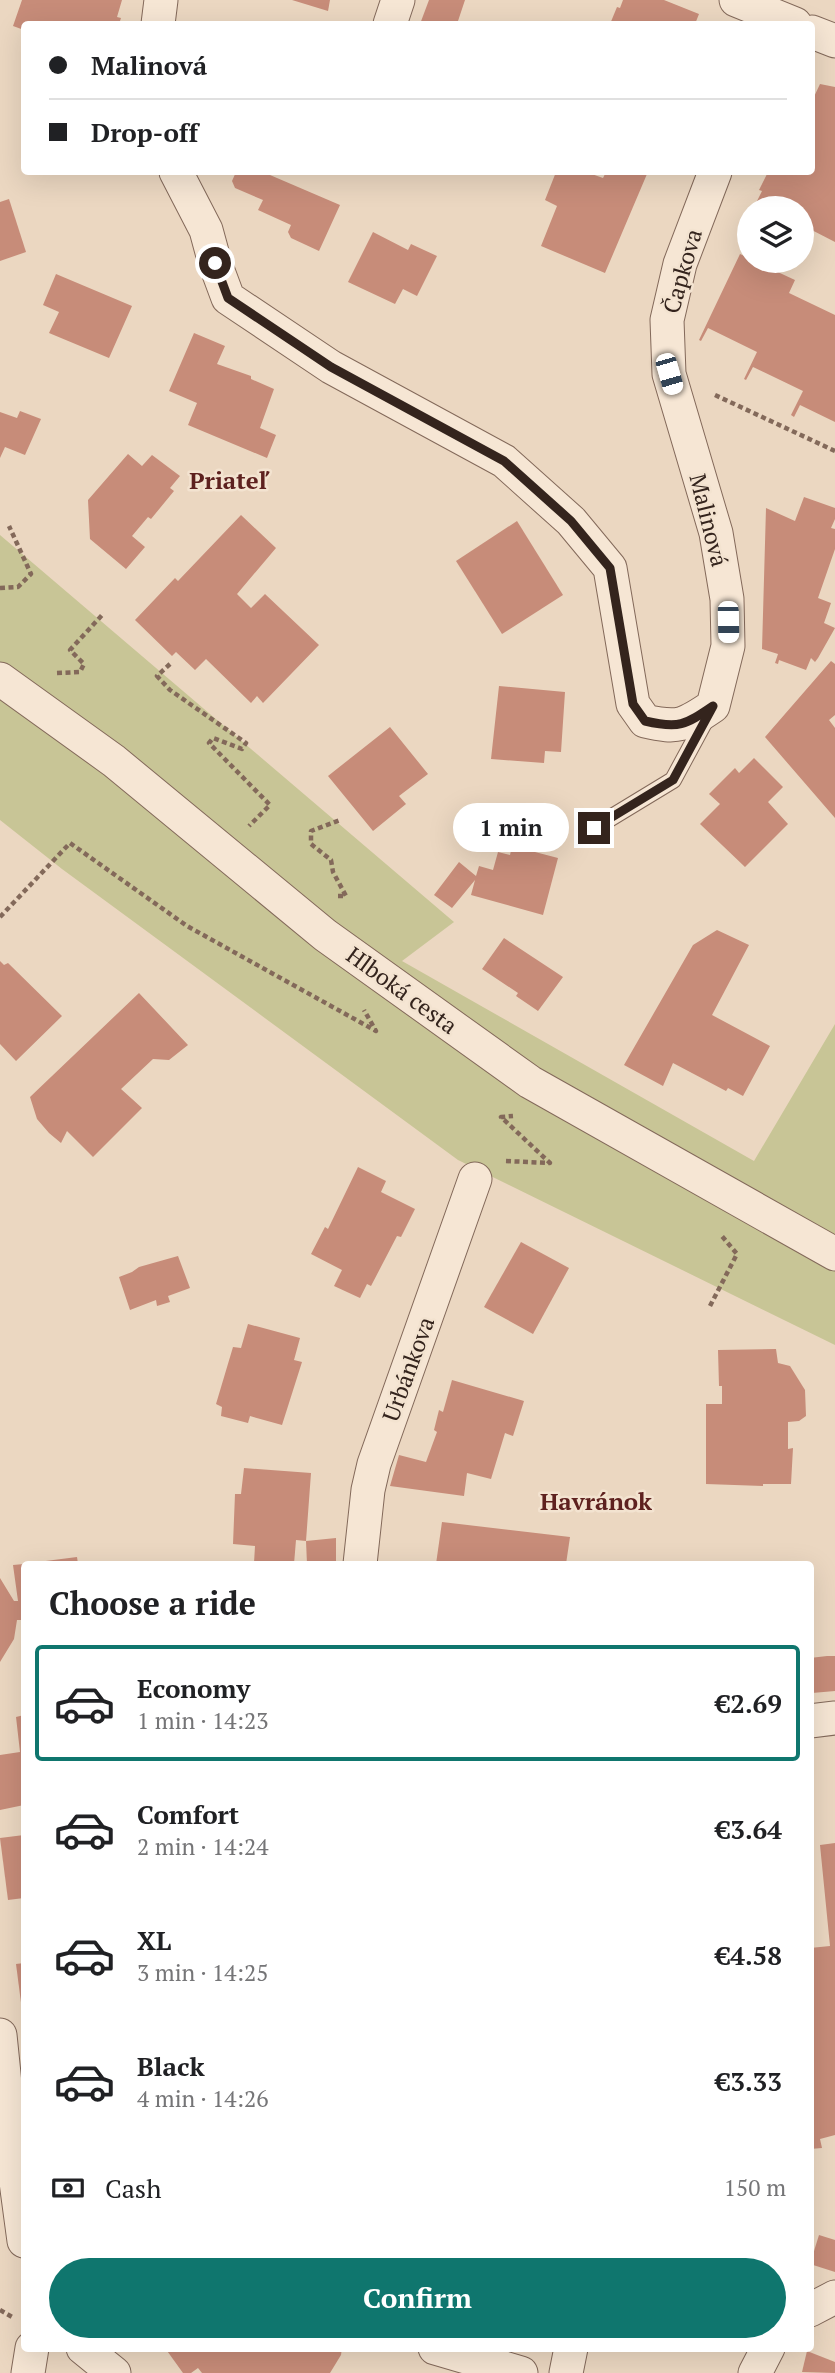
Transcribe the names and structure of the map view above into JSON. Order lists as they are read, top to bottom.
{
  "streets": {
    "street": [
      "Čapkova",
      "Malinová",
      "Hlboká cesta",
      "Urbánkova"
    ]
  },
  "crossings": [
    ["Čapkova", "Malinová"]
  ],
  "districts": ["Priateľ", "Havránok"],
  "page": {
    "banner": ["Malinová", "Drop-off"],
    "bubble": "1 min",
    "heading": "Choose a ride",
    "list": [
      {
        "name": "Economy",
        "note": "1 min · 14:23",
        "value": "€2.69"
      },
      {
        "name": "Comfort",
        "note": "2 min · 14:24",
        "value": "€3.64"
      },
      {
        "name": "XL",
        "note": "3 min · 14:25",
        "value": "€4.58"
      },
      {
        "name": "Black",
        "note": "4 min · 14:26",
        "value": "€3.33"
      }
    ],
    "pay": ["Cash", "150 m"],
    "buttons": "Confirm"
  }
}
